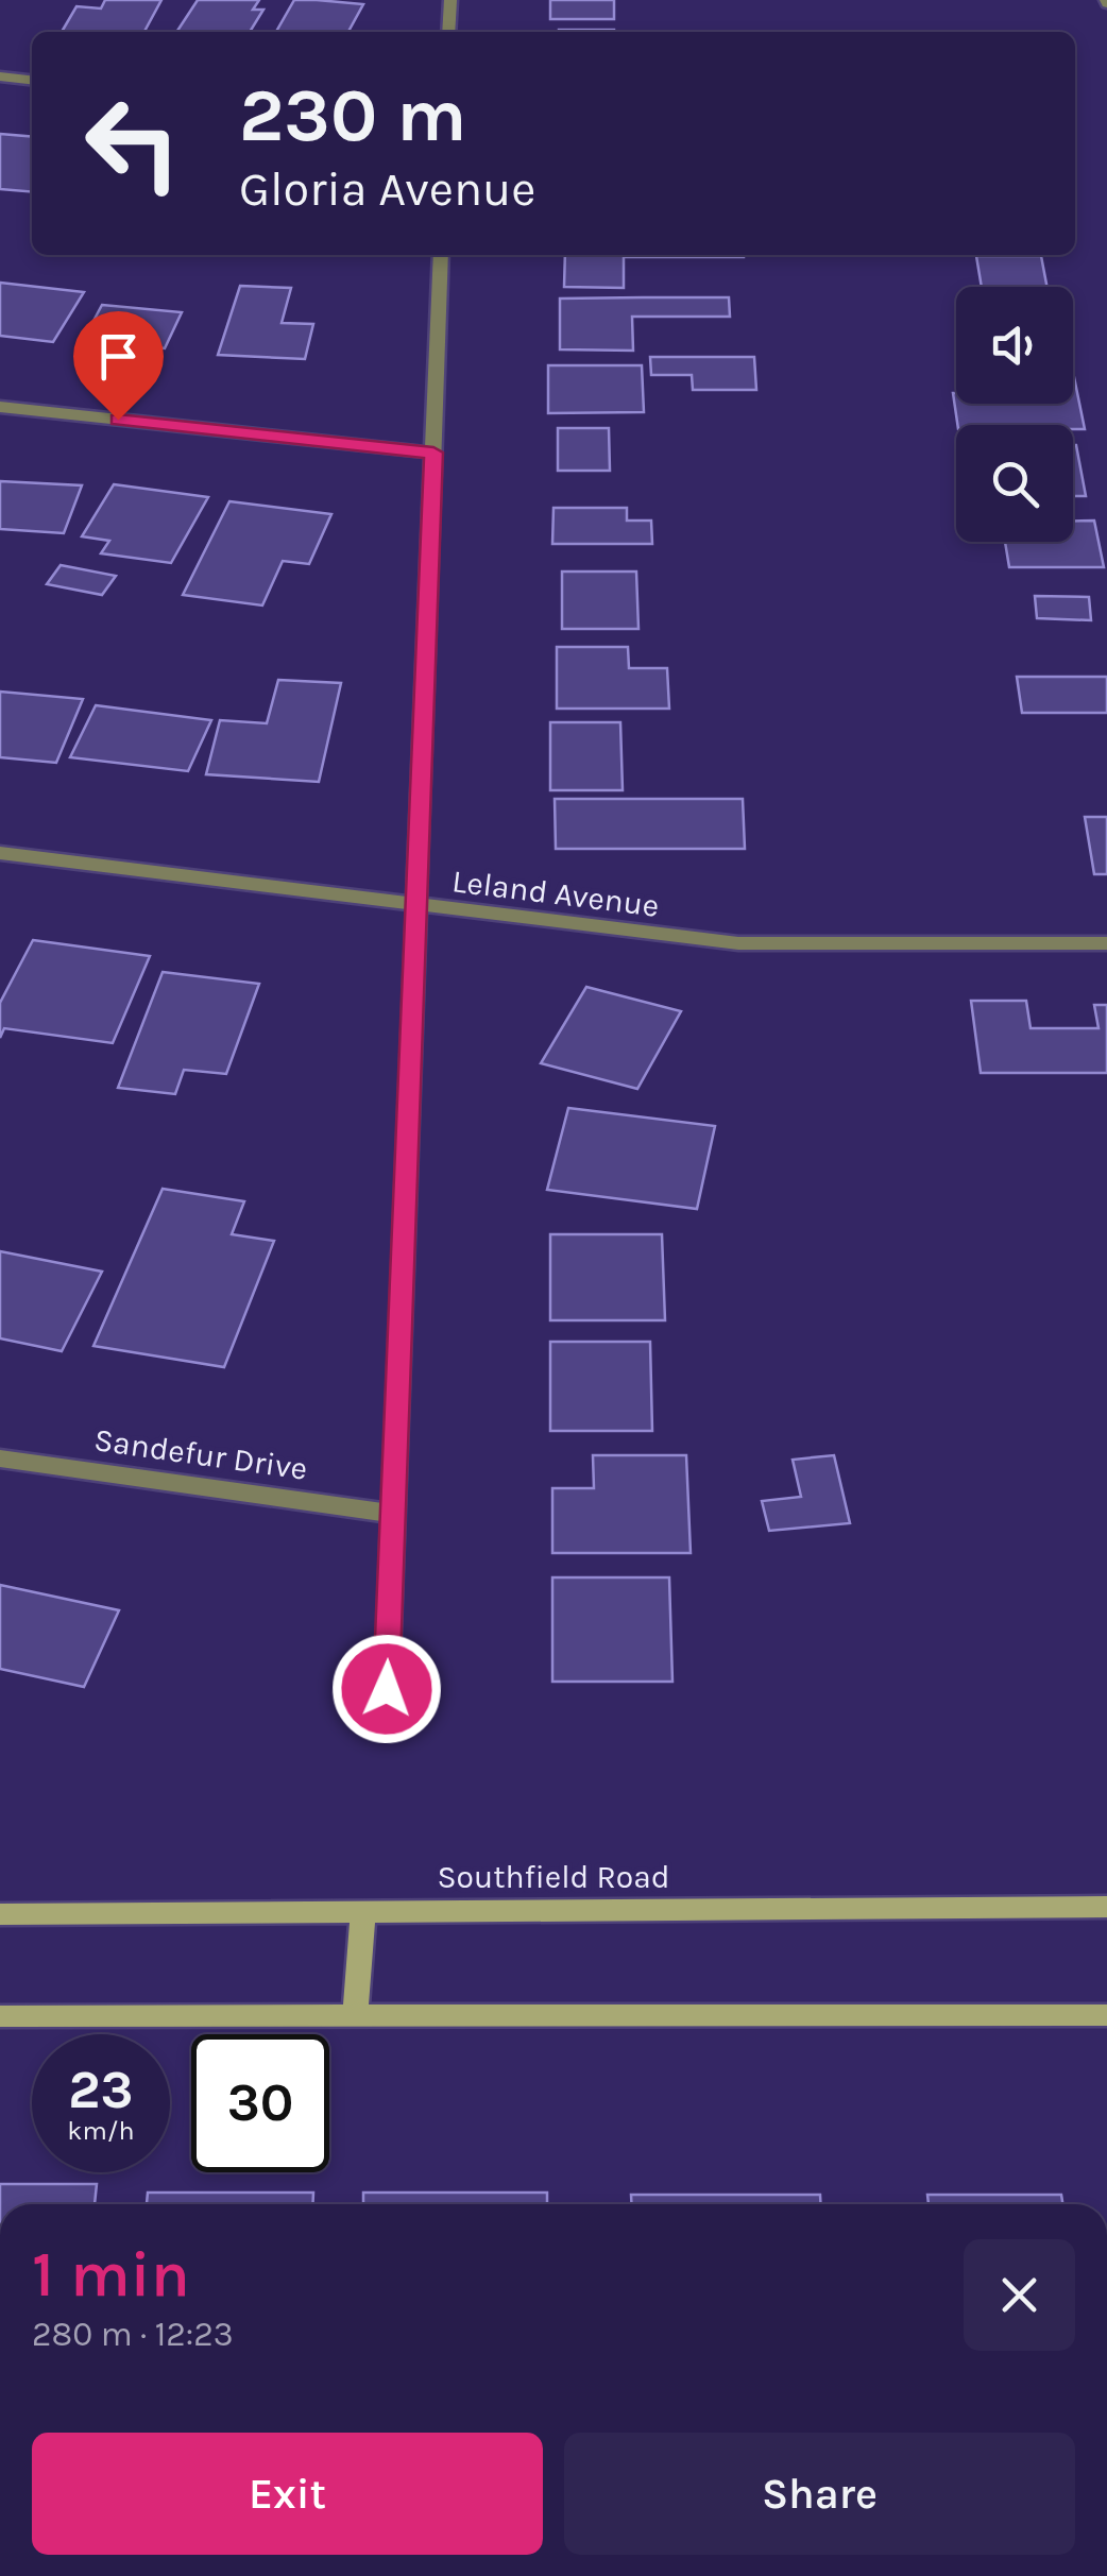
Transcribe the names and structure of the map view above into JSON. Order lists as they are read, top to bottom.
{
  "streets": {
    "main road": ["Southfield Road"],
    "street": ["Leland Avenue", "Sandefur Drive"]
  },
  "page": {
    "turn": ["230 m", "Gloria Avenue"],
    "speed": "23 km/h",
    "limit": "30",
    "heading": ["1 min", "280 m · 12:23"],
    "buttons": ["Exit", "Share"]
  }
}
